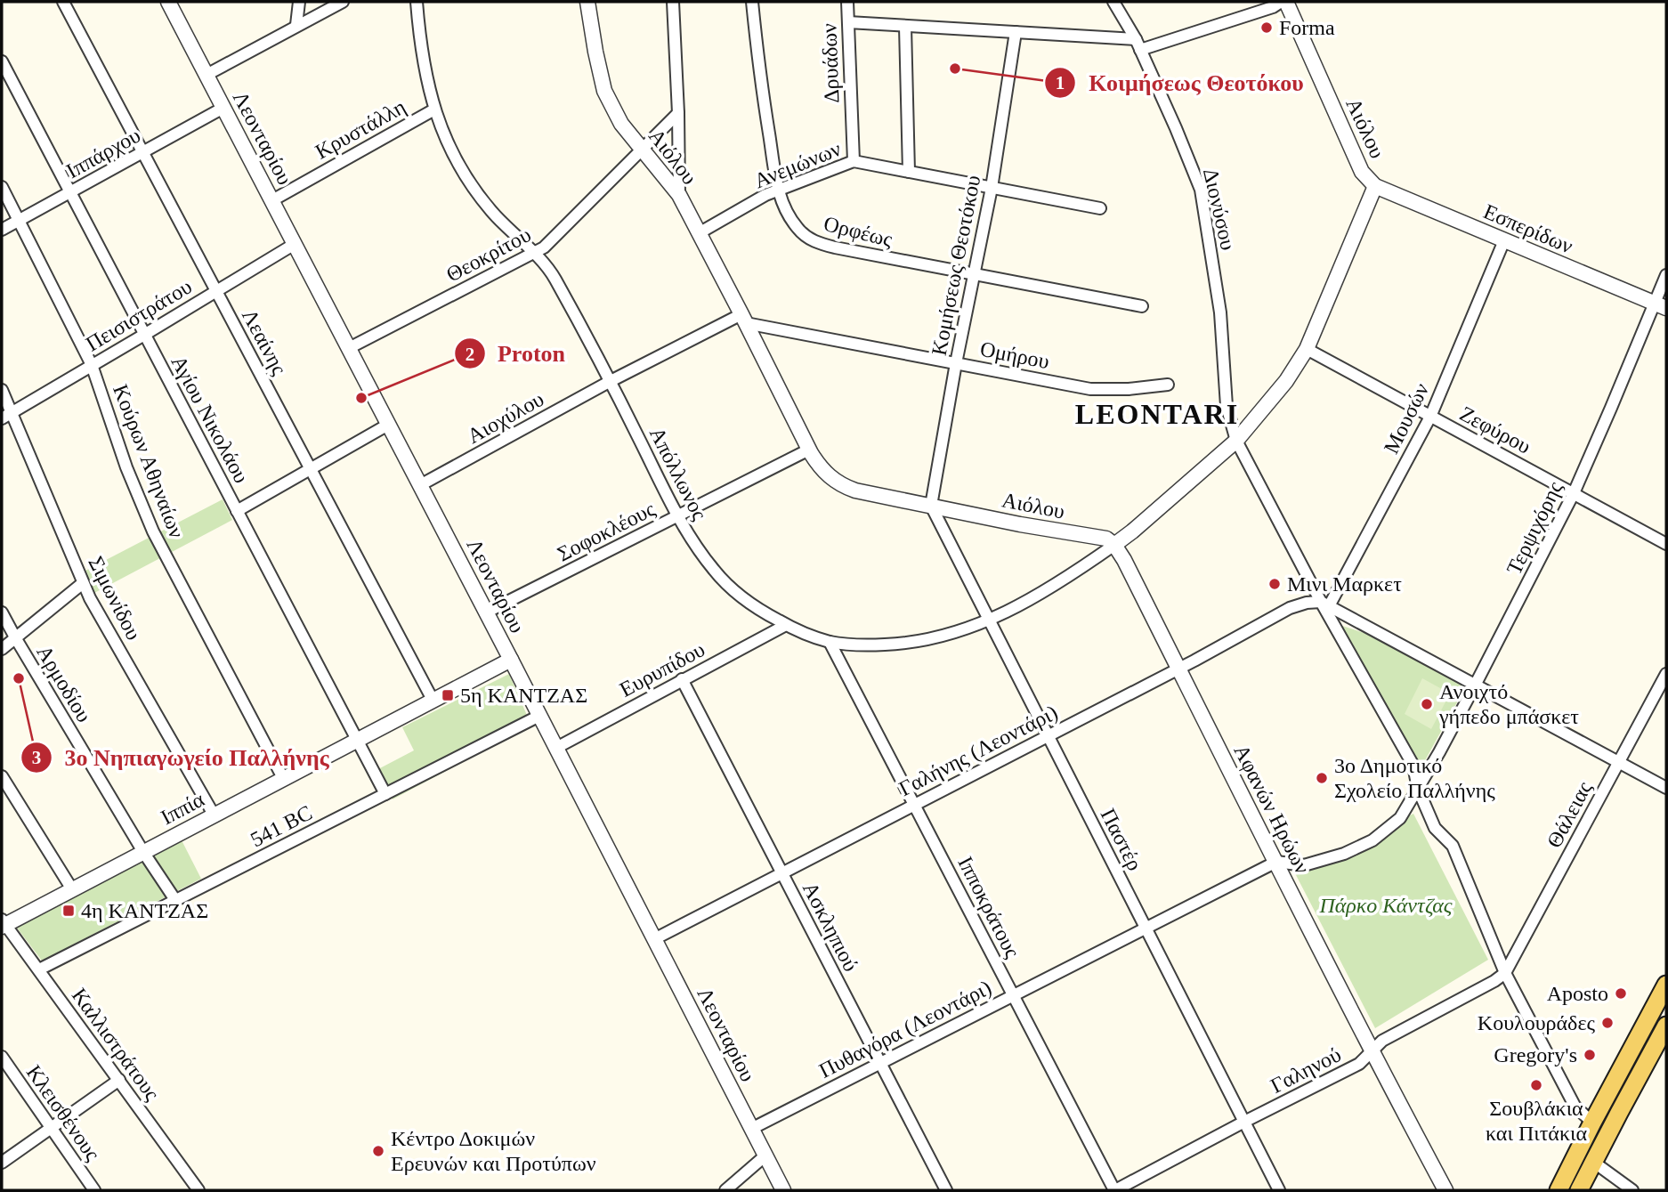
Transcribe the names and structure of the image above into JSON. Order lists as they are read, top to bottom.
{
  "streets": {
    "street": [
      "Δρυάδων",
      "Αιόλου",
      "Κρυστάλλη",
      "Λεονταρίου",
      "Ιππάρχου",
      "Ανεμώνων",
      "Διονύσου",
      "Εσπερίδων",
      "Ορφέως",
      "Θεοκρίτου",
      "Κομήσεως Θεοτόκου",
      "Πεισιστράτου",
      "Λεαίνης",
      "Ομήρου",
      "Αιοχύλου",
      "Μουσών",
      "Αγίου Νικολάου",
      "Ζεφύρου",
      "Κούρων Αθηναίων",
      "Απόλλωνος",
      "Τερψιχόρης",
      "Σοφοκλέους",
      "Σιμωνίδου",
      "Ευρυπίδου",
      "Αρμοδίου",
      "Γαλήνης (Λεοντάρι)",
      "Ιππία",
      "Αφανών Ηρώων",
      "Θάλειας",
      "541 BC",
      "Παστέρ",
      "Ιπποκράτους",
      "Ασκληπιού",
      "Πυθαγόρα (Λεοντάρι)",
      "Καλλιστράτους",
      "Γαληνού",
      "Κλεισθένους"
    ]
  },
  "crossings": [
    ["Δρυάδων", "Ανεμώνων"],
    ["Αιόλου", "Ανεμώνων"],
    ["Αιόλου", "Διονύσου"],
    ["Αιόλου", "Εσπερίδων"],
    ["Αιόλου", "Θεοκρίτου"],
    ["Αιόλου", "Κομήσεως Θεοτόκου"],
    ["Αιόλου", "Ομήρου"],
    ["Αιόλου", "Αιοχύλου"],
    ["Αιόλου", "Ζεφύρου"],
    ["Αιόλου", "Απόλλωνος"],
    ["Αιόλου", "Σοφοκλέους"],
    ["Αιόλου", "Αφανών Ηρώων"],
    ["Αιόλου", "Παστέρ"],
    ["Κρυστάλλη", "Λεονταρίου"],
    ["Κρυστάλλη", "Απόλλωνος"],
    ["Λεονταρίου", "Ιππάρχου"],
    ["Λεονταρίου", "Θεοκρίτου"],
    ["Λεονταρίου", "Πεισιστράτου"],
    ["Λεονταρίου", "Αιοχύλου"],
    ["Λεονταρίου", "Σοφοκλέους"],
    ["Λεονταρίου", "Ευρυπίδου"],
    ["Λεονταρίου", "Γαλήνης (Λεοντάρι)"],
    ["Λεονταρίου", "Ιππία"],
    ["Λεονταρίου", "541 BC"],
    ["Λεονταρίου", "Πυθαγόρα (Λεοντάρι)"],
    ["Ιππάρχου", "Λεαίνης"],
    ["Ιππάρχου", "Αγίου Νικολάου"],
    ["Ιππάρχου", "Κούρων Αθηναίων"],
    ["Ανεμώνων", "Ορφέως"],
    ["Ανεμώνων", "Κομήσεως Θεοτόκου"],
    ["Διονύσου", "Μουσών"],
    ["Διονύσου", "Τερψιχόρης"],
    ["Διονύσου", "Γαλήνης (Λεοντάρι)"],
    ["Διονύσου", "Θάλειας"],
    ["Διονύσου", "Γαληνού"],
    ["Εσπερίδων", "Μουσών"],
    ["Εσπερίδων", "Τερψιχόρης"],
    ["Ορφέως", "Κομήσεως Θεοτόκου"],
    ["Θεοκρίτου", "Απόλλωνος"],
    ["Κομήσεως Θεοτόκου", "Ομήρου"],
    ["Κομήσεως Θεοτόκου", "Παστέρ"],
    ["Πεισιστράτου", "Λεαίνης"],
    ["Πεισιστράτου", "Αγίου Νικολάου"],
    ["Πεισιστράτου", "Κούρων Αθηναίων"],
    ["Πεισιστράτου", "Σιμωνίδου"],
    ["Λεαίνης", "Ιππία"],
    ["Ομήρου", "Αιοχύλου"],
    ["Αιοχύλου", "Απόλλωνος"],
    ["Μουσών", "Ζεφύρου"],
    ["Μουσών", "Γαλήνης (Λεοντάρι)"],
    ["Αγίου Νικολάου", "Ιππία"],
    ["Αγίου Νικολάου", "541 BC"],
    ["Ζεφύρου", "Τερψιχόρης"],
    ["Κούρων Αθηναίων", "Ιππία"],
    ["Απόλλωνος", "Σοφοκλέους"],
    ["Απόλλωνος", "Ευρυπίδου"],
    ["Απόλλωνος", "Αφανών Ηρώων"],
    ["Απόλλωνος", "Παστέρ"],
    ["Απόλλωνος", "Ιπποκράτους"],
    ["Τερψιχόρης", "Αφανών Ηρώων"],
    ["Τερψιχόρης", "Πυθαγόρα (Λεοντάρι)"],
    ["Σιμωνίδου", "Ιππία"],
    ["Ευρυπίδου", "Ασκληπιού"],
    ["Αρμοδίου", "Ιππία"],
    ["Αρμοδίου", "541 BC"],
    ["Γαλήνης (Λεοντάρι)", "Αφανών Ηρώων"],
    ["Γαλήνης (Λεοντάρι)", "Παστέρ"],
    ["Γαλήνης (Λεοντάρι)", "Ιπποκράτους"],
    ["Γαλήνης (Λεοντάρι)", "Ασκληπιού"],
    ["Ιππία", "Καλλιστράτους"],
    ["Αφανών Ηρώων", "Πυθαγόρα (Λεοντάρι)"],
    ["Αφανών Ηρώων", "Γαληνού"],
    ["Θάλειας", "Γαληνού"],
    ["541 BC", "Καλλιστράτους"],
    ["Παστέρ", "Πυθαγόρα (Λεοντάρι)"],
    ["Παστέρ", "Γαληνού"],
    ["Ιπποκράτους", "Πυθαγόρα (Λεοντάρι)"],
    ["Ιπποκράτους", "Γαληνού"],
    ["Ασκληπιού", "Πυθαγόρα (Λεοντάρι)"]
  ],
  "districts": ["LEONTARI"],
  "parks": ["Πάρκο Κάντζας"],
  "places": {
    "other": [
      "Forma",
      "Κοιμήσεως Θεοτόκου",
      "Proton",
      "Μινι Μαρκετ",
      "3ο Νηπιαγωγείο Παλλήνης",
      "Ανοιχτό γήπεδο μπάσκετ",
      "3ο Δημοτικό Σχολείο Παλλήνης",
      "Aposto",
      "Κουλουράδες",
      "Gregory's",
      "Σουβλάκια και Πιτάκια",
      "Κέντρο Δοκιμών Ερευνών και Προτύπων"
    ],
    "transit": ["5η ΚΑΝΤΖΑΣ", "4η ΚΑΝΤΖΑΣ"]
  }
}
